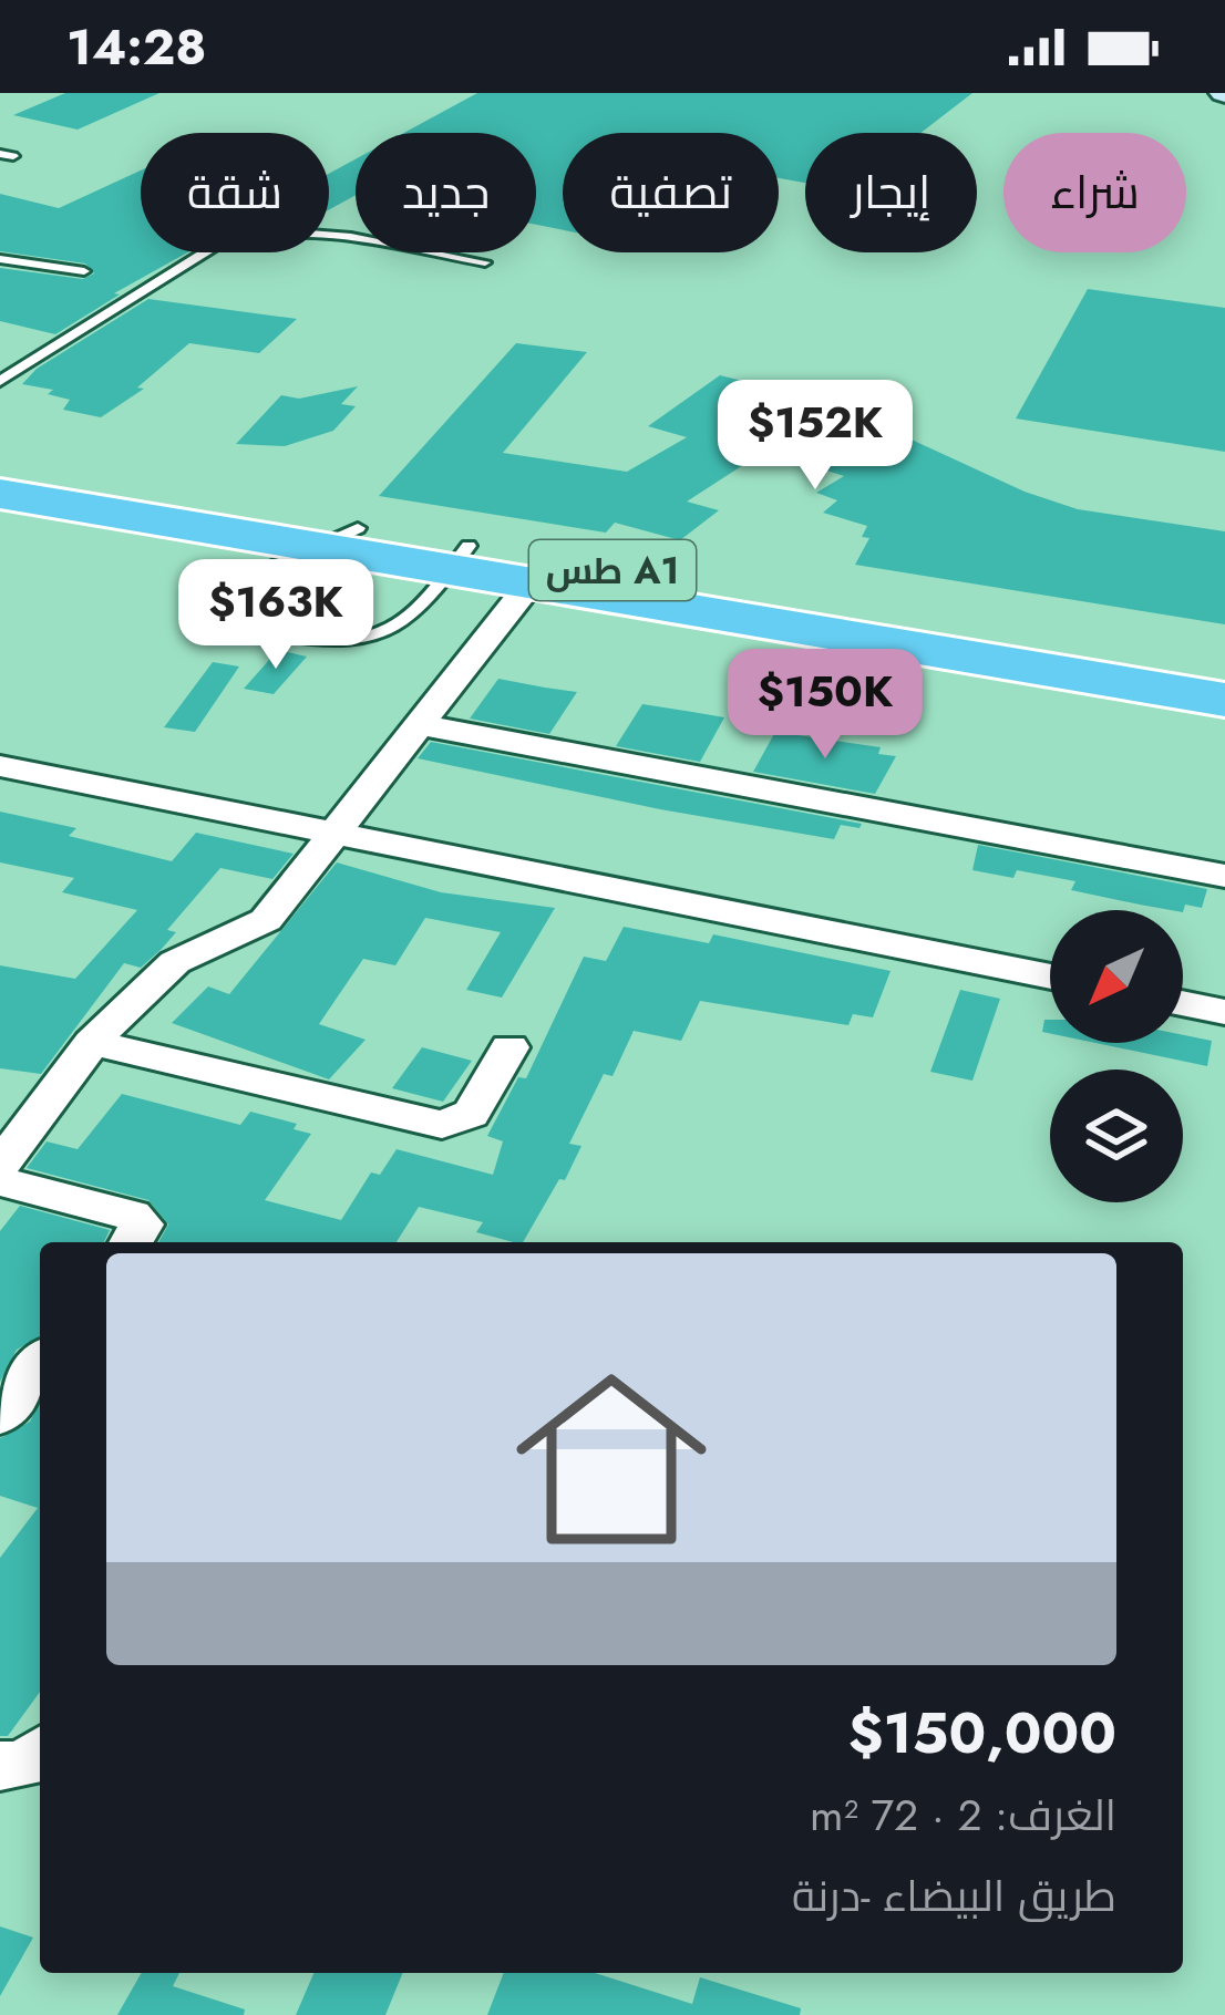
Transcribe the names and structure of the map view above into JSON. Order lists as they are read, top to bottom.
{
  "streets": {
    "highway": ["طس A1"]
  },
  "north": "bottom left",
  "page": {
    "status": "14:28",
    "chip": [
      "شراء",
      "إيجار",
      "تصفية",
      "جديد",
      "شقة"
    ],
    "price": ["$152K", "$163K", "$150K"],
    "list": [
      {
        "name": "$150,000",
        "note": "الغرف: 2 · 72 m² · طريق البيضاء -درنة"
      }
    ]
  }
}
